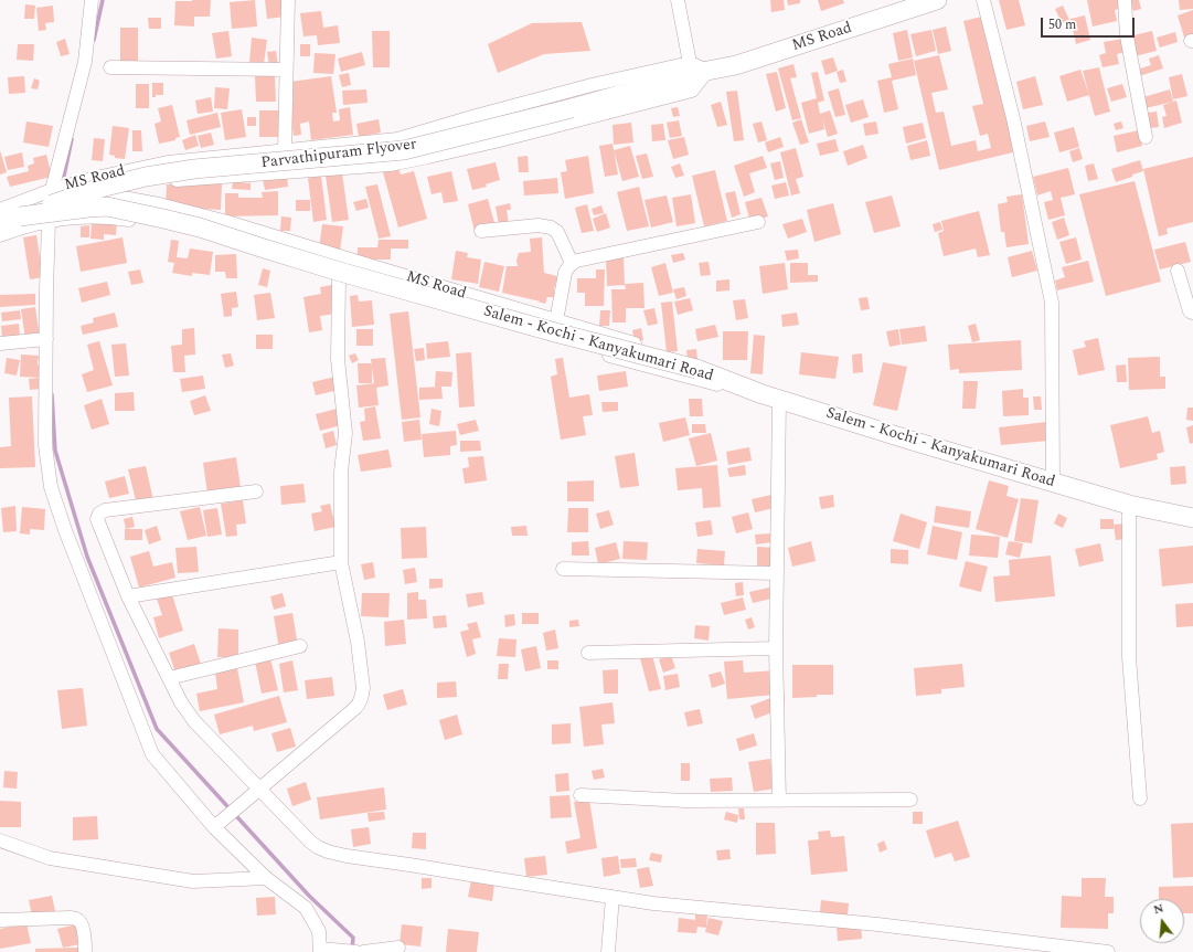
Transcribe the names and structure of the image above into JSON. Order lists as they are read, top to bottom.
{
  "streets": {
    "highway": ["MS Road", "Parvathipuram Flyover", "Salem - Kochi - Kanyakumari Road"]
  },
  "crossings": [
    ["MS Road", "Parvathipuram Flyover"],
    ["MS Road", "Salem - Kochi - Kanyakumari Road"],
    ["Parvathipuram Flyover", "Salem - Kochi - Kanyakumari Road"]
  ],
  "scale_bar": "50 m",
  "north": "top"
}
